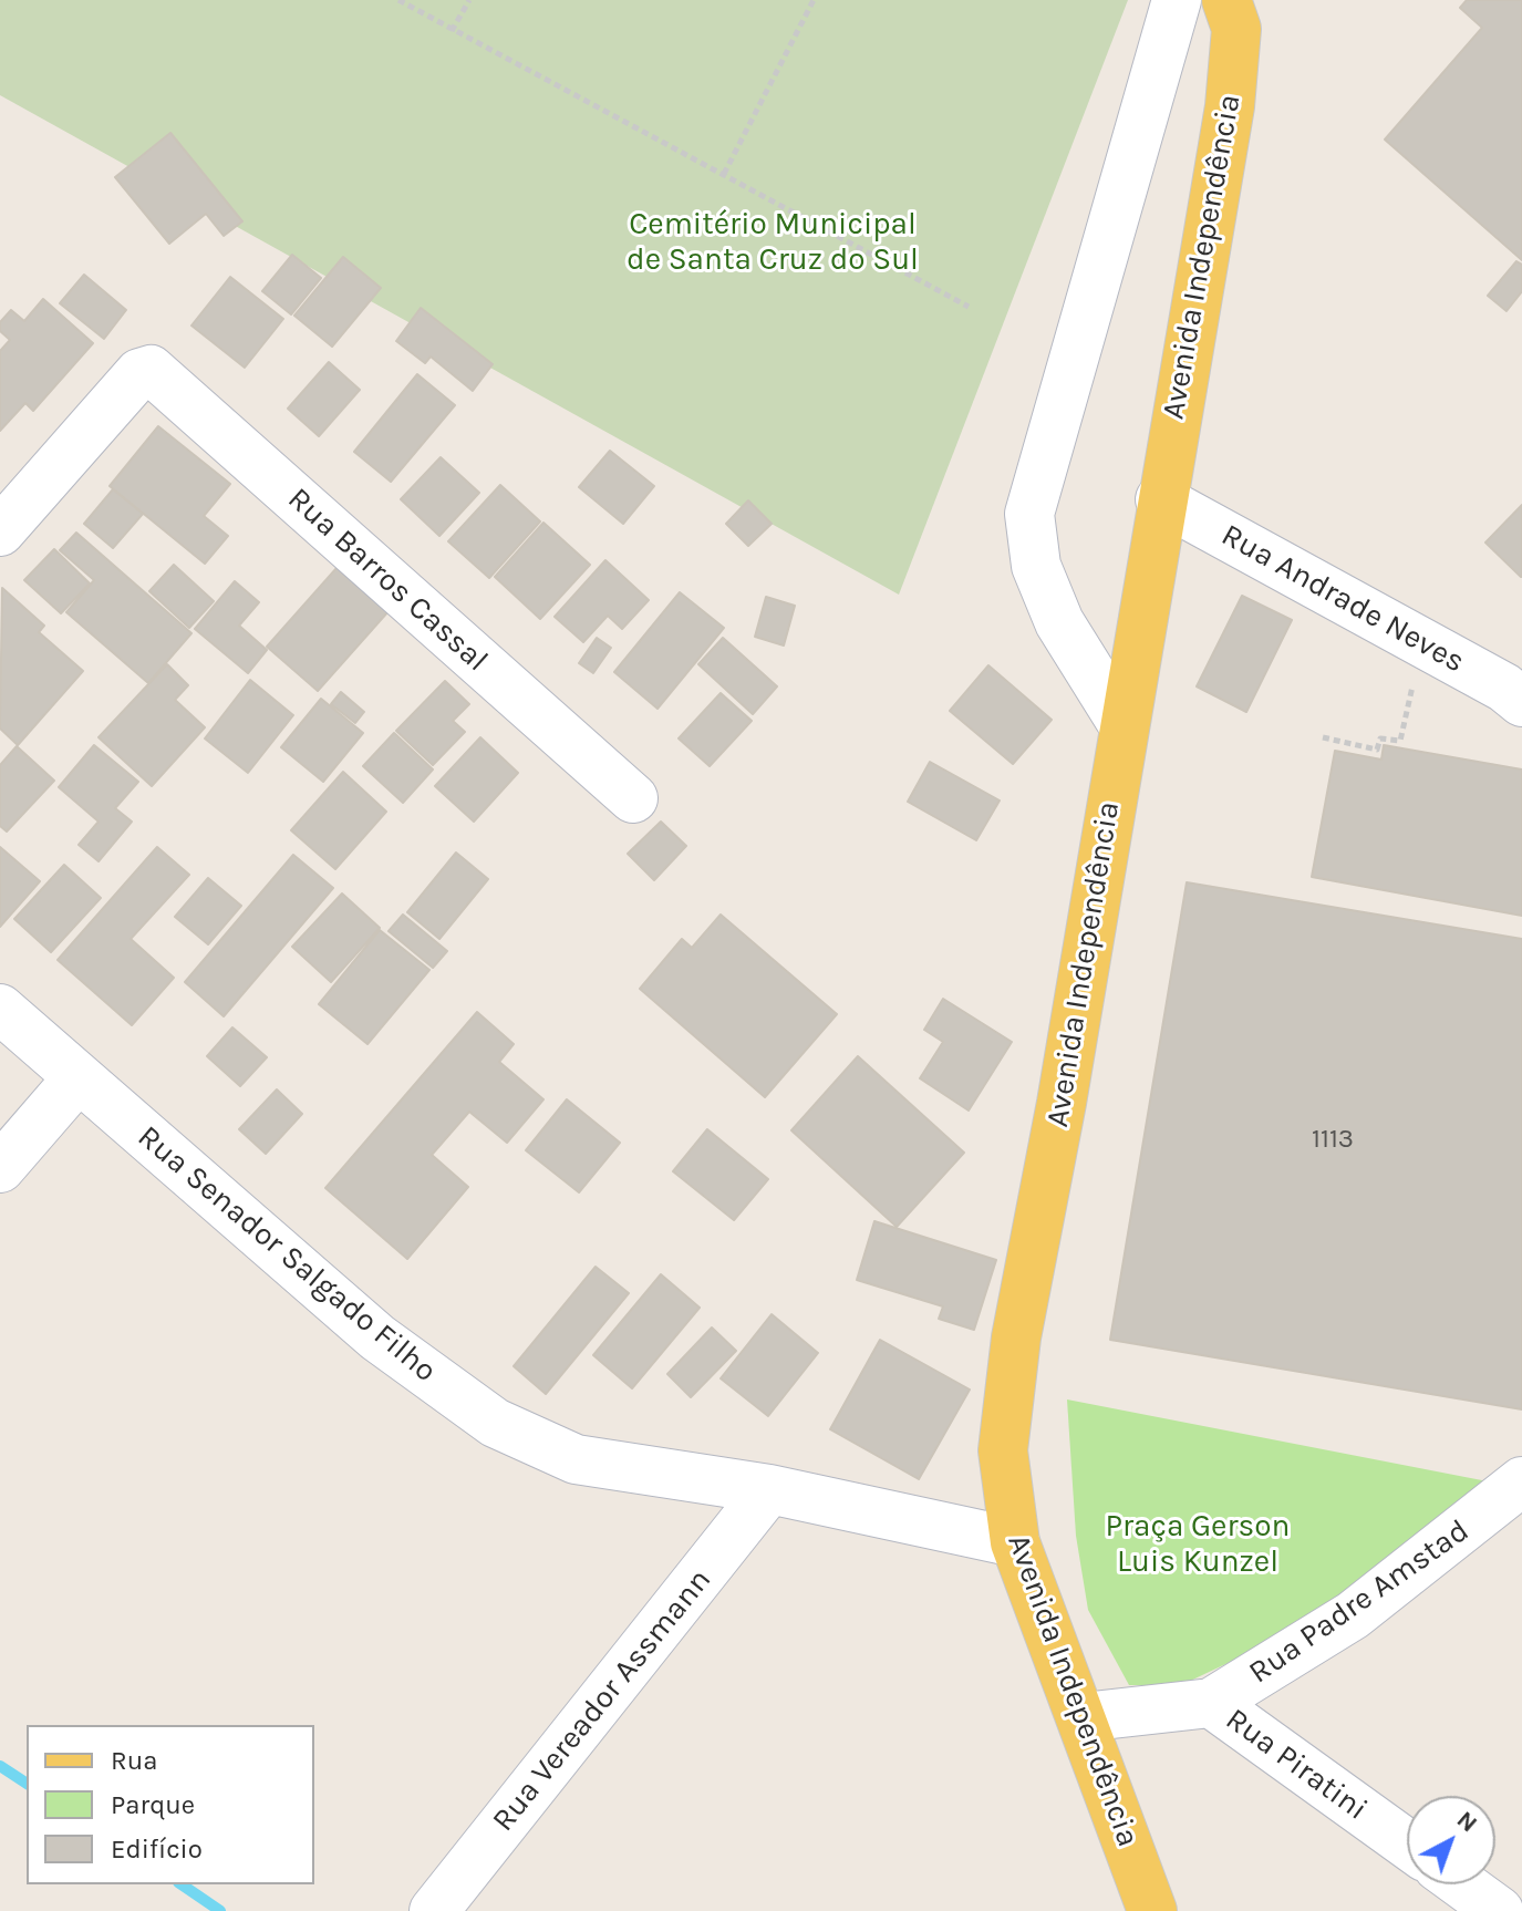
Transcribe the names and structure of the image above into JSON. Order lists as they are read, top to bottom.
{
  "streets": {
    "main road": ["Avenida Independência"],
    "street": [
      "Rua Barros Cassal",
      "Rua Andrade Neves",
      "Rua Senador Salgado Filho",
      "Rua Padre Amstad",
      "Rua Vereador Assmann",
      "Rua Piratini"
    ]
  },
  "crossings": [
    ["Avenida Independência", "Rua Andrade Neves"],
    ["Avenida Independência", "Rua Senador Salgado Filho"],
    ["Avenida Independência", "Rua Padre Amstad"],
    ["Rua Senador Salgado Filho", "Rua Vereador Assmann"],
    ["Rua Padre Amstad", "Rua Piratini"]
  ],
  "parks": ["Cemitério Municipal de Santa Cruz do Sul", "Praça Gerson Luis Kunzel"],
  "house_numbers": ["1113"],
  "legend": ["Rua", "Parque", "Edifício"],
  "north": "top right"
}
